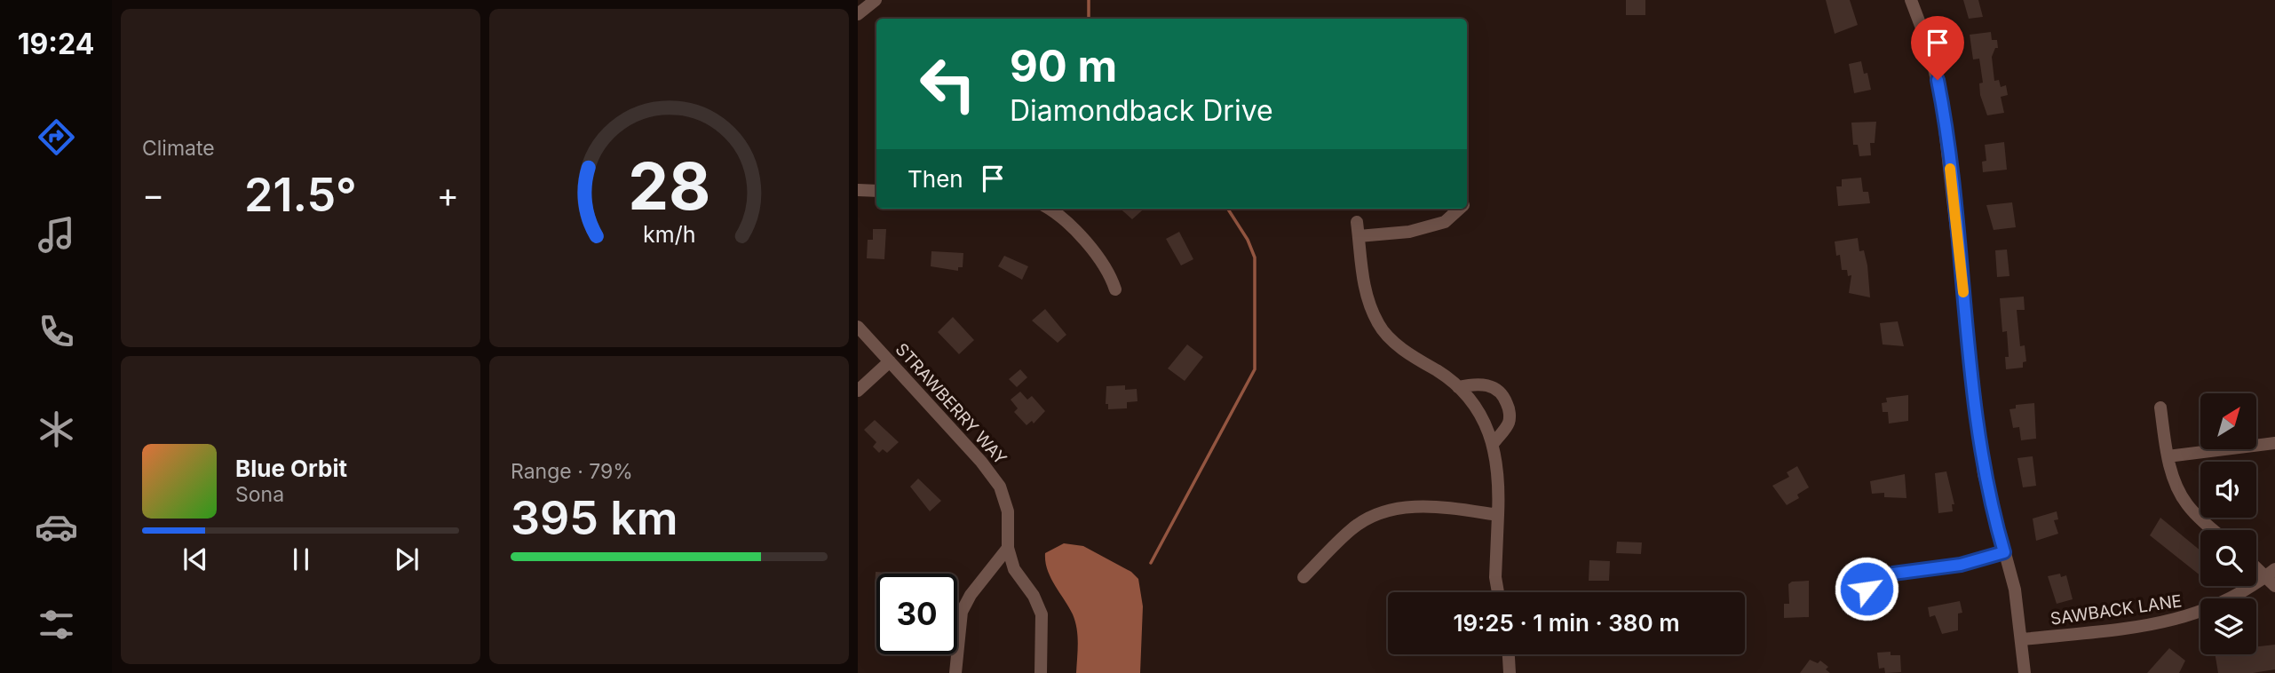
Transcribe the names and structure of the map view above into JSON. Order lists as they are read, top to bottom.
{
  "streets": {
    "street": ["STRAWBERRY WAY", "SAWBACK LANE"]
  },
  "north": "top right",
  "page": {
    "tabs": "19:24",
    "tile": [
      "Climate",
      ["Range · 79%", "395 km"]
    ],
    "turn": ["90 m", "Diamondback Drive"],
    "then": "Then",
    "heat": ["−", "21.5°", "+"],
    "song": ["Blue Orbit", "Sona"],
    "limit": "30",
    "trip": "19:25 · 1 min · 380 m",
    "gauge": ["28", "km/h"]
  }
}
